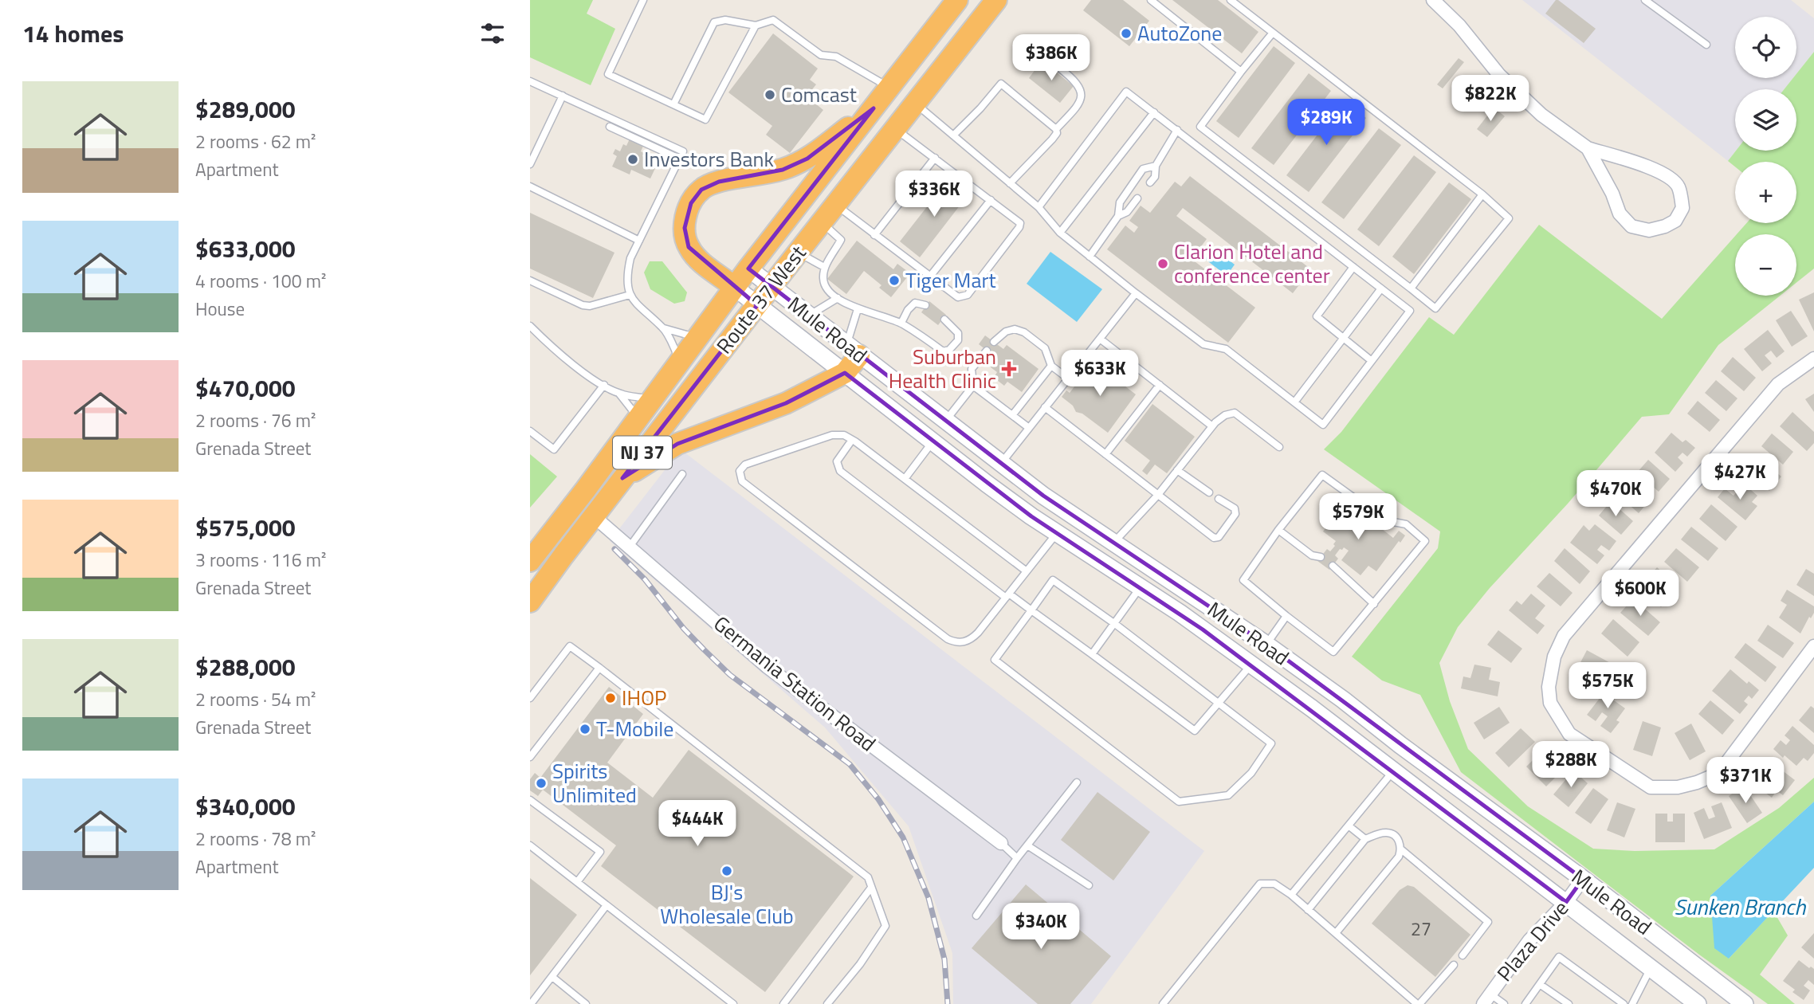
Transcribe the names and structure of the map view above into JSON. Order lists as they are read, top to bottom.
{
  "streets": {
    "highway": ["Route 37 West", "NJ 37"],
    "main road": ["Mule Road"],
    "street": ["Germania Station Road", "Plaza Drive"]
  },
  "crossings": [
    ["Route 37 West", "Mule Road"],
    ["Route 37 West", "Germania Station Road"],
    ["Mule Road", "Plaza Drive"]
  ],
  "water": ["Sunken Branch"],
  "places": {
    "other": [
      "AutoZone",
      "Comcast",
      "Investors Bank",
      "Clarion Hotel and conference center",
      "Tiger Mart",
      "IHOP",
      "T-Mobile",
      "Spirits Unlimited",
      "BJ's Wholesale Club"
    ],
    "health": ["Suburban Health Clinic"]
  },
  "house_numbers": ["27"],
  "page": {
    "heading": "14 homes",
    "map_buttons": ["+", "−"],
    "price": [
      "$386K",
      "$822K",
      "$289K",
      "$336K",
      "$633K",
      "$427K",
      "$470K",
      "$579K",
      "$600K",
      "$575K",
      "$288K",
      "$371K",
      "$444K",
      "$340K"
    ],
    "list": [
      {
        "name": "$289,000",
        "note": "2 rooms · 62 m² · Apartment"
      },
      {
        "name": "$633,000",
        "note": "4 rooms · 100 m² · House"
      },
      {
        "name": "$470,000",
        "note": "2 rooms · 76 m² · Grenada Street"
      },
      {
        "name": "$575,000",
        "note": "3 rooms · 116 m² · Grenada Street"
      },
      {
        "name": "$288,000",
        "note": "2 rooms · 54 m² · Grenada Street"
      },
      {
        "name": "$340,000",
        "note": "2 rooms · 78 m² · Apartment"
      }
    ]
  }
}
